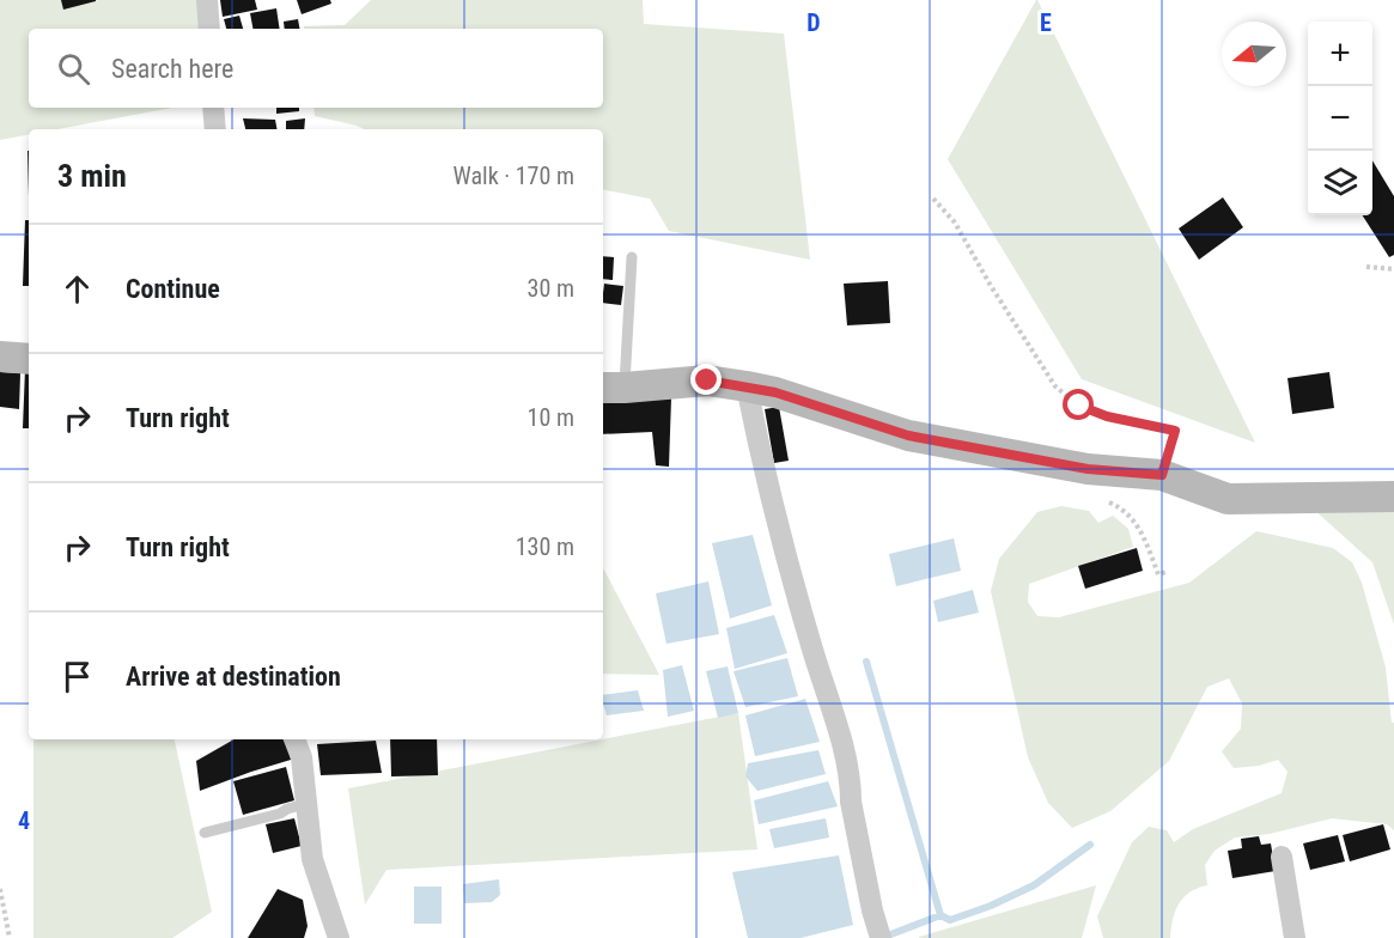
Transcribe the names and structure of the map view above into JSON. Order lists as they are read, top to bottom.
{
  "north": "left",
  "page": {
    "map_buttons": ["+", "−"],
    "search": "Search here",
    "heading": ["3 min", "Walk · 170 m"],
    "list": [
      ["Continue", "30 m"],
      ["Turn right", "10 m"],
      ["Turn right", "130 m"],
      "Arrive at destination"
    ]
  },
  "grid": {
    "columns": ["D", "E"],
    "rows": ["4"]
  }
}
